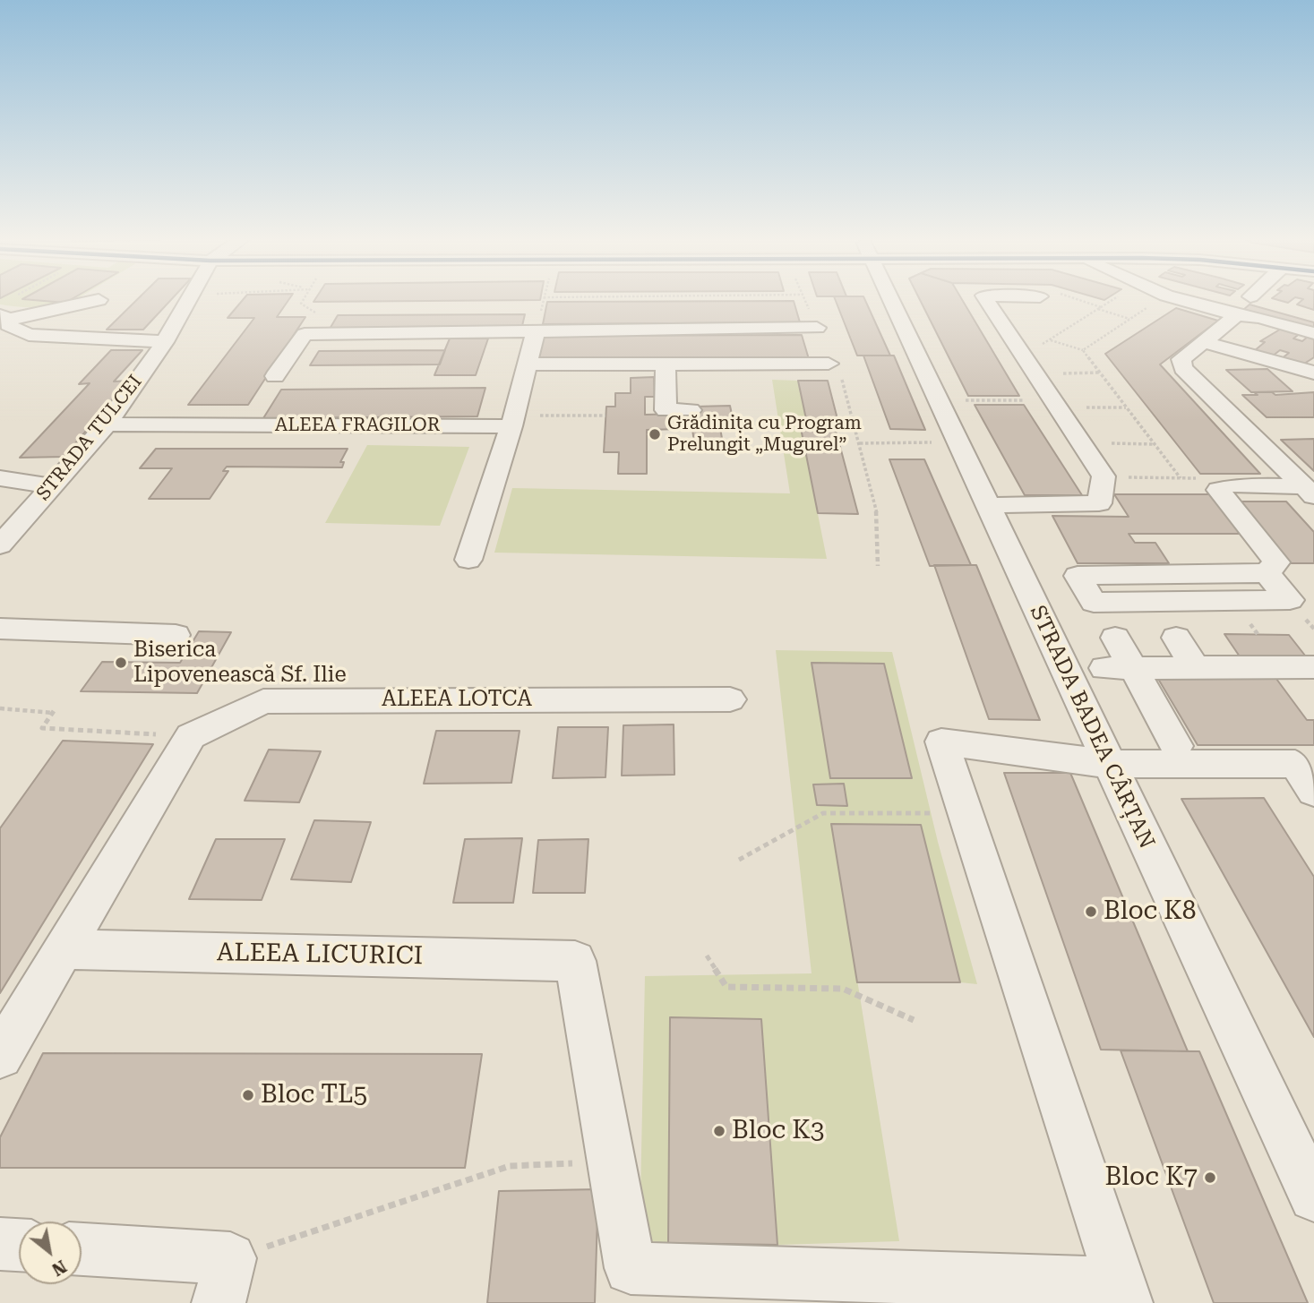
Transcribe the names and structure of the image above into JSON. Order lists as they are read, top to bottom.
{
  "streets": {
    "street": [
      "ALEEA FRAGILOR",
      "STRADA TULCEI",
      "ALEEA LOTCA",
      "STRADA BADEA CÂRȚAN",
      "ALEEA LICURICI"
    ]
  },
  "crossings": [
    ["ALEEA FRAGILOR", "STRADA TULCEI"]
  ],
  "places": [
    "Grădinița cu Program Prelungit „Mugurel”",
    "Biserica Lipovenească Sf. Ilie",
    "Bloc K8",
    "Bloc TL5",
    "Bloc K3",
    "Bloc K7"
  ],
  "north": "bottom right"
}
